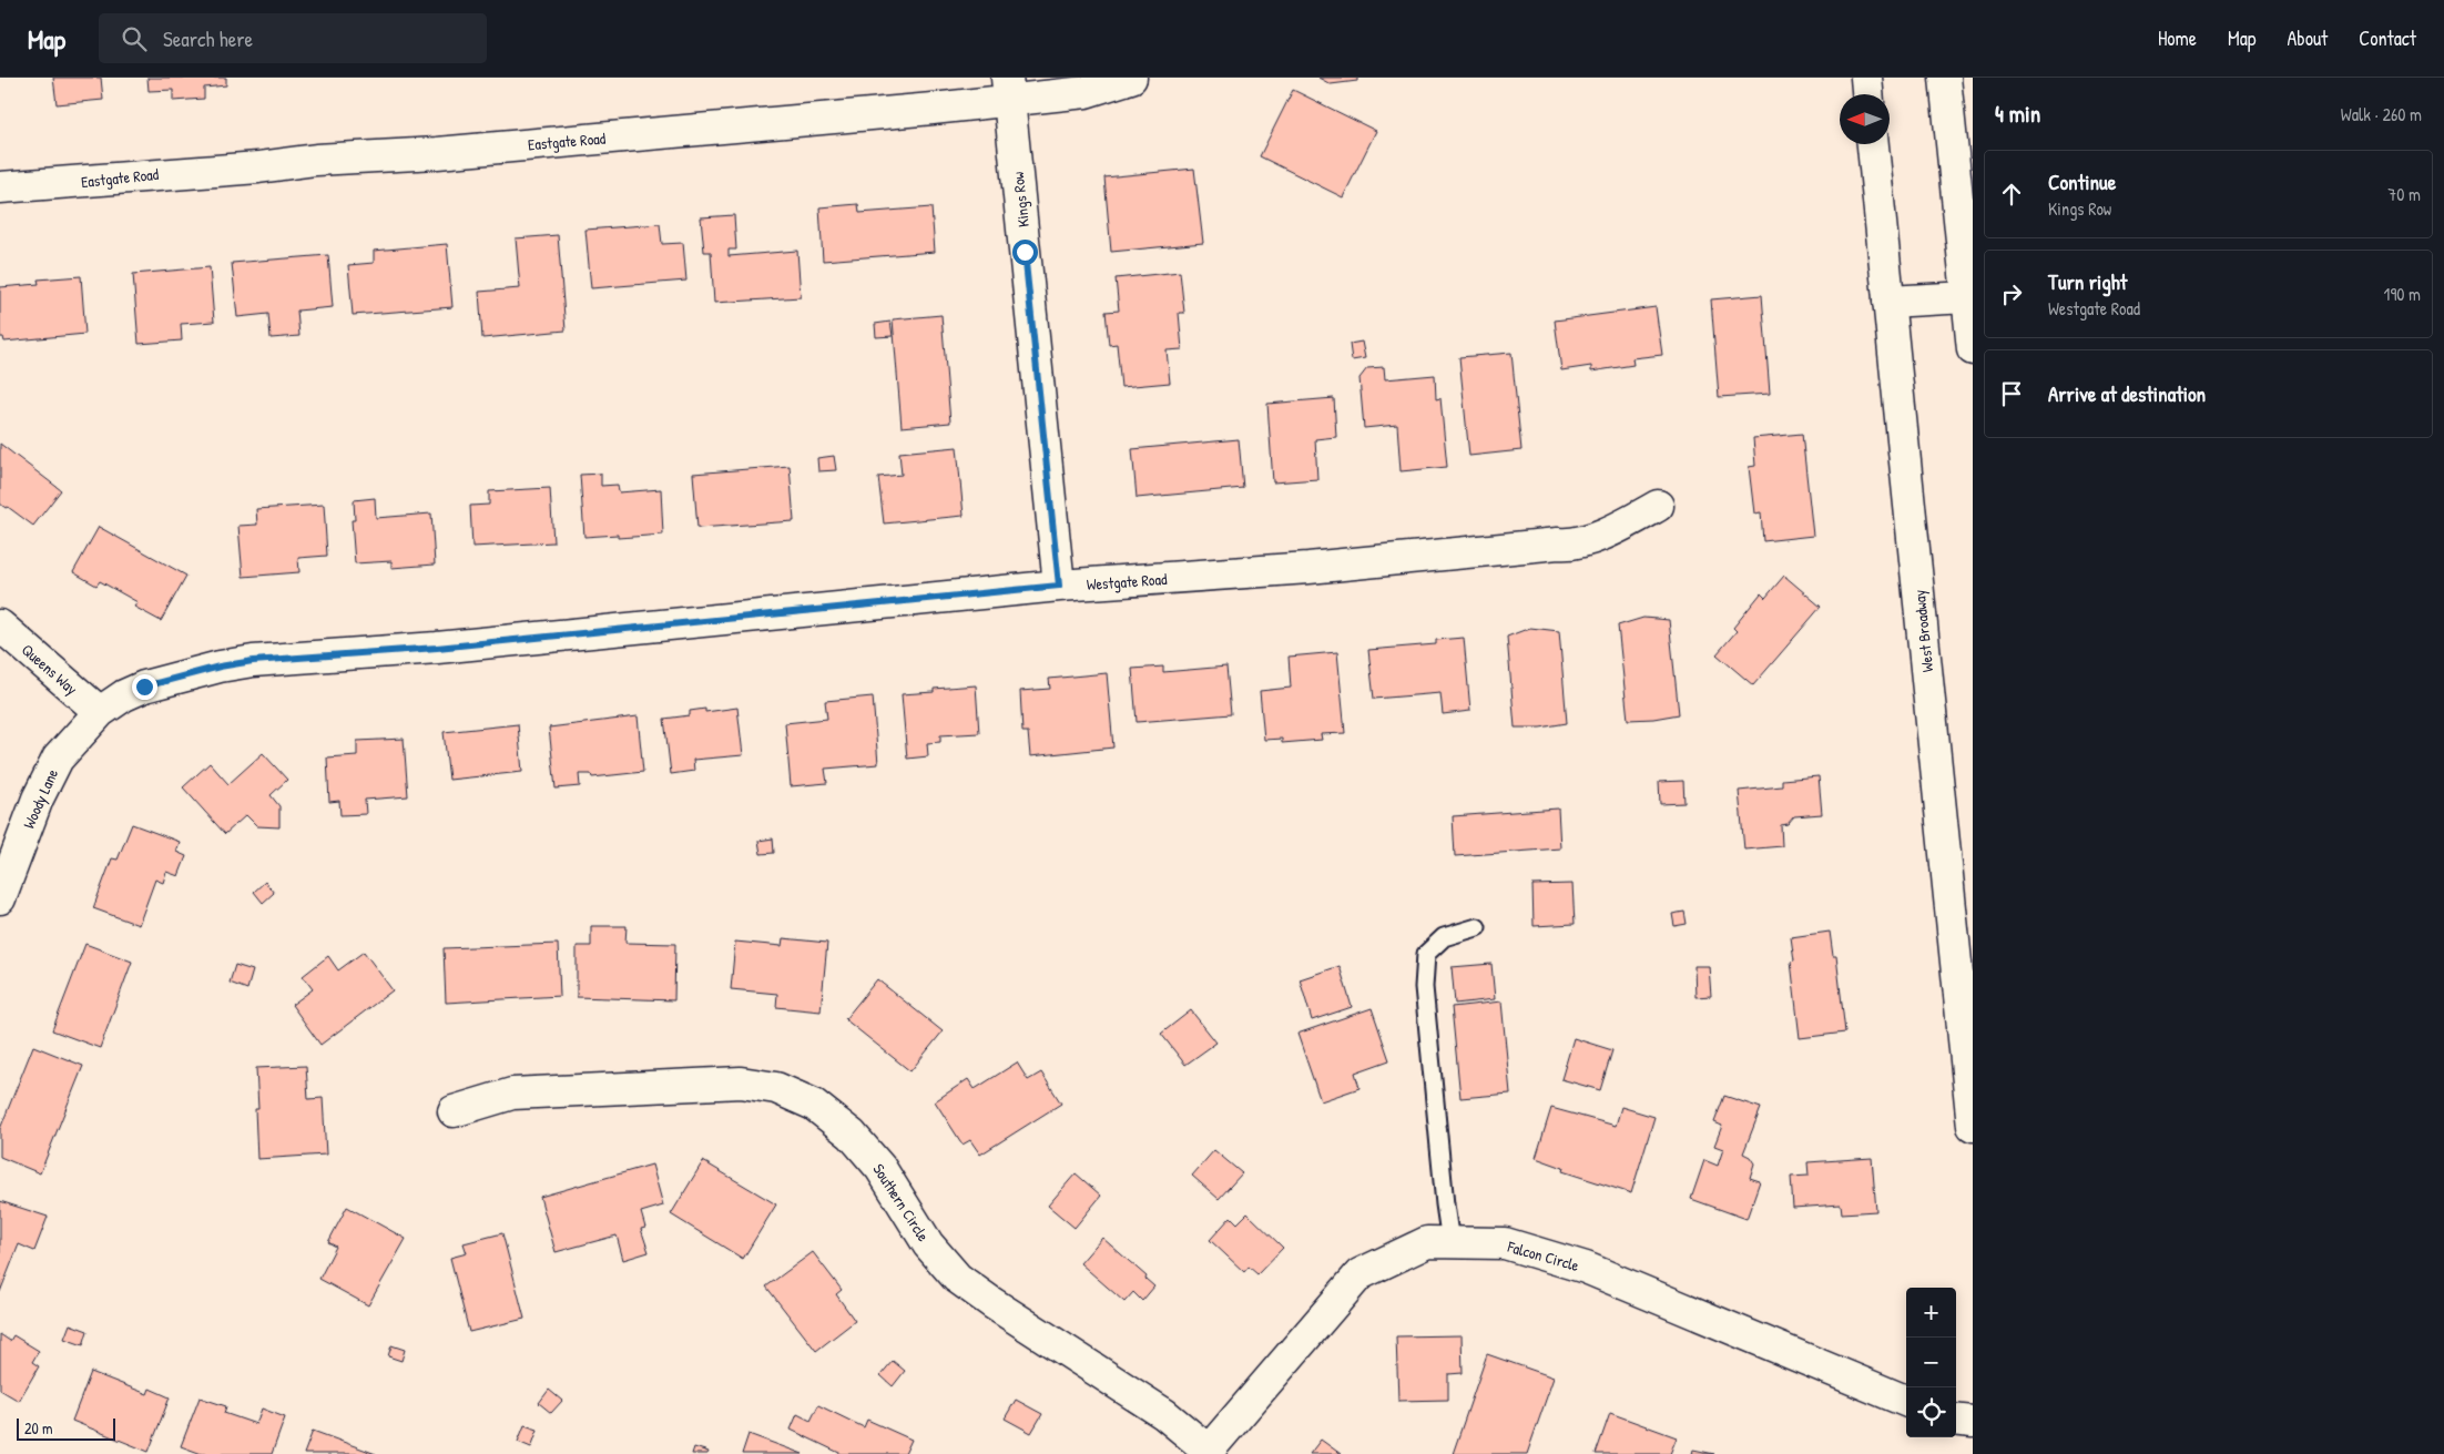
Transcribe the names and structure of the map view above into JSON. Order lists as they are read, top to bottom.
{
  "streets": {
    "street": [
      "Eastgate Road",
      "Kings Row",
      "Westgate Road",
      "West Broadway",
      "Queens Way",
      "Woody Lane",
      "Southern Circle",
      "Falcon Circle"
    ]
  },
  "crossings": [
    ["Eastgate Road", "Kings Row"],
    ["Kings Row", "Westgate Road"],
    ["Westgate Road", "Queens Way"],
    ["Westgate Road", "Woody Lane"],
    ["Queens Way", "Woody Lane"],
    ["Southern Circle", "Falcon Circle"]
  ],
  "scale_bar": "20 m",
  "north": "left",
  "page": {
    "header": "Map",
    "search": "Search here",
    "nav": [
      "Home",
      "Map",
      "About",
      "Contact"
    ],
    "heading": ["4 min", "Walk · 260 m"],
    "list": [
      ["Continue", "Kings Row", "70 m"],
      ["Turn right", "Westgate Road", "190 m"],
      "Arrive at destination"
    ],
    "map_buttons": ["+", "−"],
    "scale": "20 m"
  }
}
